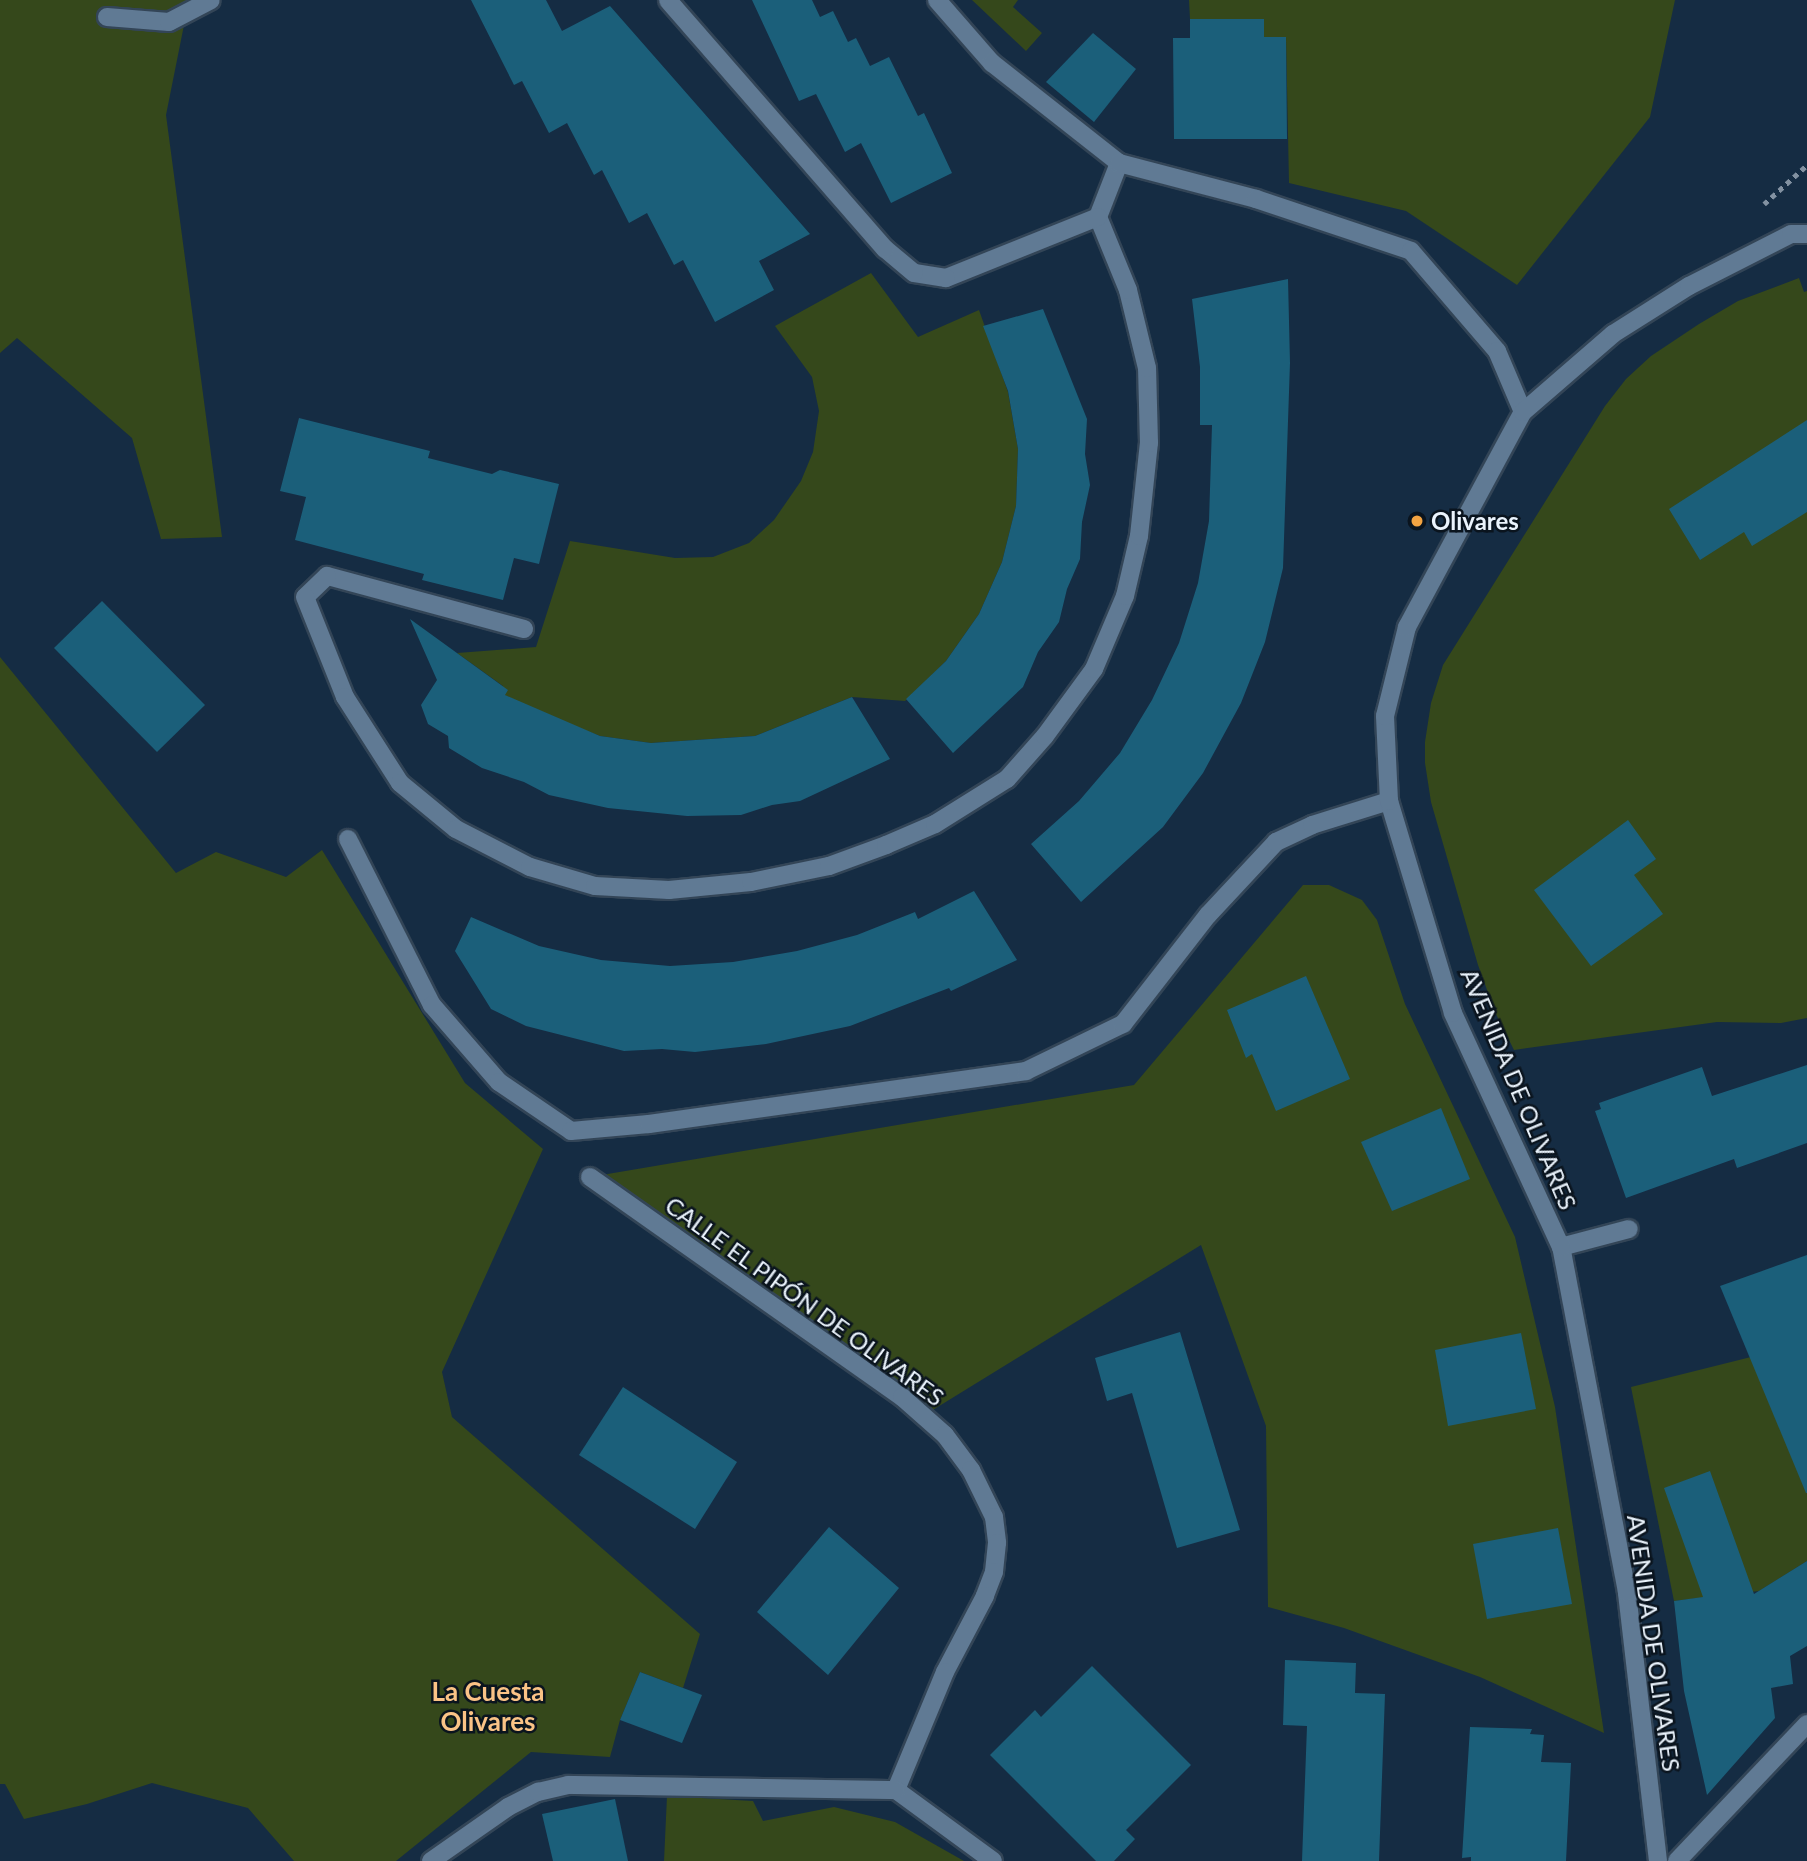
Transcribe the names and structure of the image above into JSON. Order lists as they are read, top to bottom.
{
  "streets": {
    "street": ["AVENIDA DE OLIVARES", "CALLE EL PIPÓN DE OLIVARES"]
  },
  "districts": ["La Cuesta Olivares"],
  "places": ["Olivares"]
}
